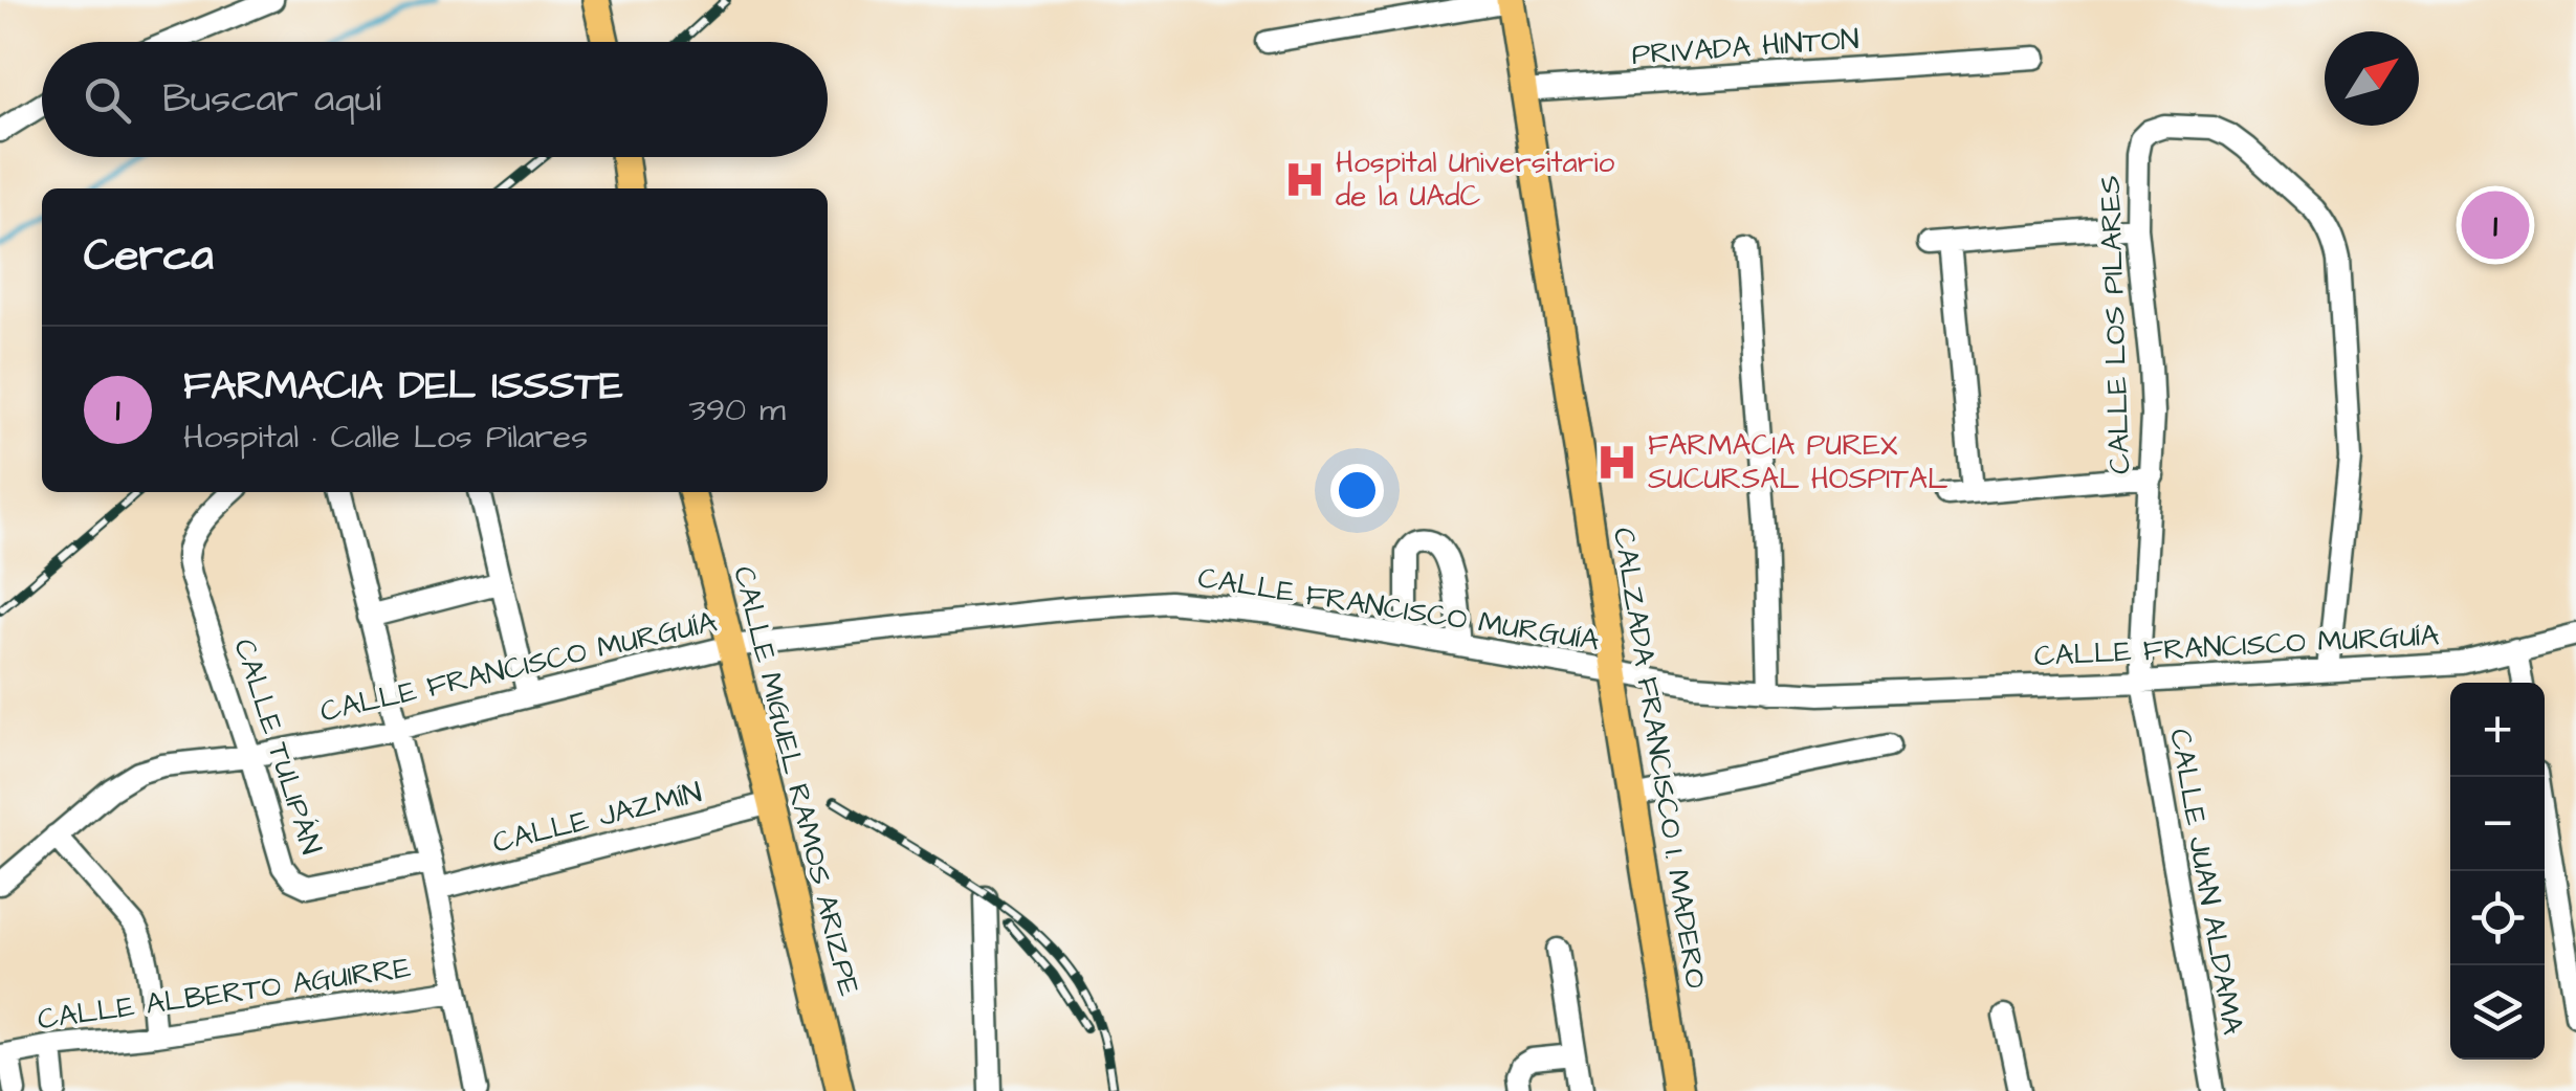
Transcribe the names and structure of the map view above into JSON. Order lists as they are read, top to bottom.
{
  "streets": {
    "main road": ["CALZADA FRANCISCO I. MADERO", "CALLE MIGUEL RAMOS ARIZPE"],
    "street": [
      "PRIVADA HINTON",
      "CALLE LOS PILARES",
      "CALLE FRANCISCO MURGUÍA",
      "CALLE TULIPÁN",
      "CALLE JAZMÍN",
      "CALLE JUAN ALDAMA",
      "CALLE ALBERTO AGUIRRE"
    ]
  },
  "crossings": [
    ["PRIVADA HINTON", "CALZADA FRANCISCO I. MADERO"],
    ["CALLE LOS PILARES", "CALLE FRANCISCO MURGUÍA"],
    ["CALLE LOS PILARES", "CALLE JUAN ALDAMA"],
    ["CALLE FRANCISCO MURGUÍA", "CALLE TULIPÁN"],
    ["CALLE FRANCISCO MURGUÍA", "CALZADA FRANCISCO I. MADERO"],
    ["CALLE FRANCISCO MURGUÍA", "CALLE MIGUEL RAMOS ARIZPE"],
    ["CALLE FRANCISCO MURGUÍA", "CALLE JUAN ALDAMA"],
    ["CALLE MIGUEL RAMOS ARIZPE", "CALLE JAZMÍN"]
  ],
  "places": {
    "hospital": ["Hospital Universitario de la UAdC", "FARMACIA PUREX SUCURSAL HOSPITAL"]
  },
  "north": "top right",
  "page": {
    "search": "Buscar aquí",
    "pins": "1",
    "heading": "Cerca",
    "list": [
      {
        "mark": "1",
        "name": "FARMACIA DEL ISSSTE",
        "note": "Hospital · Calle Los Pilares",
        "value": "390 m"
      }
    ],
    "map_buttons": ["+", "−"]
  }
}
